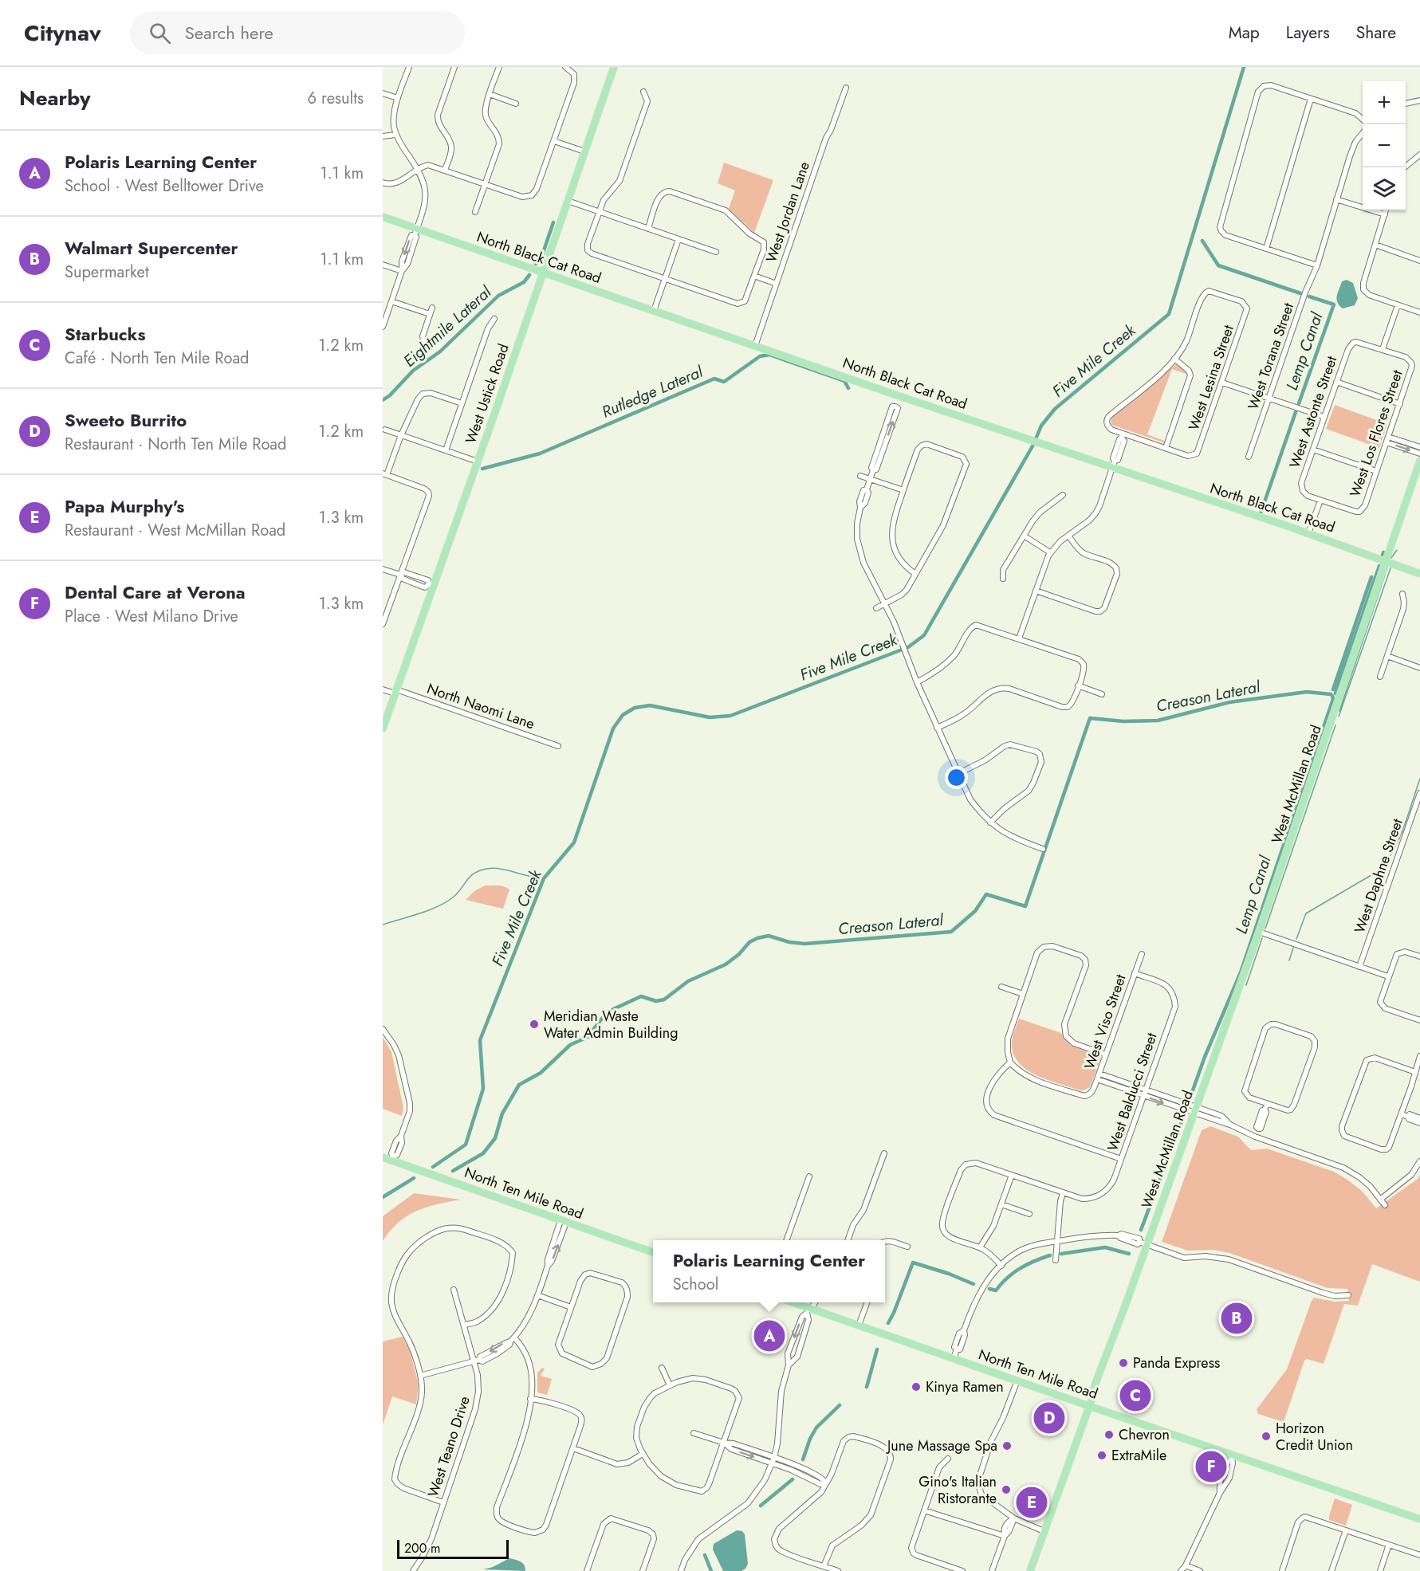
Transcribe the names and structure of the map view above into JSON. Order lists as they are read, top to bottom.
{
  "streets": {
    "main road": [
      "North Black Cat Road",
      "West Ustick Road",
      "West McMillan Road",
      "North Ten Mile Road"
    ],
    "street": [
      "West Jordan Lane",
      "West Torana Street",
      "West Lesina Street",
      "West Astonte Street",
      "West Los Flores Street",
      "North Naomi Lane",
      "West Daphne Street",
      "West Viso Street",
      "West Balducci Street",
      "West Teano Drive"
    ]
  },
  "crossings": [
    ["West Jordan Lane", "North Black Cat Road"],
    ["North Black Cat Road", "West Ustick Road"],
    ["North Black Cat Road", "West McMillan Road"],
    ["West Ustick Road", "North Naomi Lane"],
    ["West Astonte Street", "West Los Flores Street"],
    ["West McMillan Road", "North Ten Mile Road"],
    ["West Viso Street", "West Balducci Street"]
  ],
  "water": [
    "Eightmile Lateral",
    "Lemp Canal",
    "Five Mile Creek",
    "Rutledge Lateral",
    "Creason Lateral"
  ],
  "places": [
    "Meridian Waste Water Admin Building",
    "Panda Express",
    "Kinya Ramen",
    "Chevron",
    "Horizon Credit Union",
    "June Massage Spa",
    "ExtraMile",
    "Gino's Italian Ristorante"
  ],
  "scale_bar": "200 m",
  "page": {
    "header": "Citynav",
    "search": "Search here",
    "nav": ["Map", "Layers", "Share"],
    "heading": ["Nearby", "6 results"],
    "map_buttons": ["+", "−"],
    "list": [
      {
        "mark": "A",
        "name": "Polaris Learning Center",
        "note": "School · West Belltower Drive",
        "value": "1.1 km"
      },
      {
        "mark": "B",
        "name": "Walmart Supercenter",
        "note": "Supermarket",
        "value": "1.1 km"
      },
      {
        "mark": "C",
        "name": "Starbucks",
        "note": "Café · North Ten Mile Road",
        "value": "1.2 km"
      },
      {
        "mark": "D",
        "name": "Sweeto Burrito",
        "note": "Restaurant · North Ten Mile Road",
        "value": "1.2 km"
      },
      {
        "mark": "E",
        "name": "Papa Murphy's",
        "note": "Restaurant · West McMillan Road",
        "value": "1.3 km"
      },
      {
        "mark": "F",
        "name": "Dental Care at Verona",
        "note": "Place · West Milano Drive",
        "value": "1.3 km"
      }
    ],
    "popup": ["Polaris Learning Center", "School"],
    "pins": [
      "B",
      "A",
      "C",
      "D",
      "F",
      "E"
    ],
    "scale": "200 m"
  }
}
